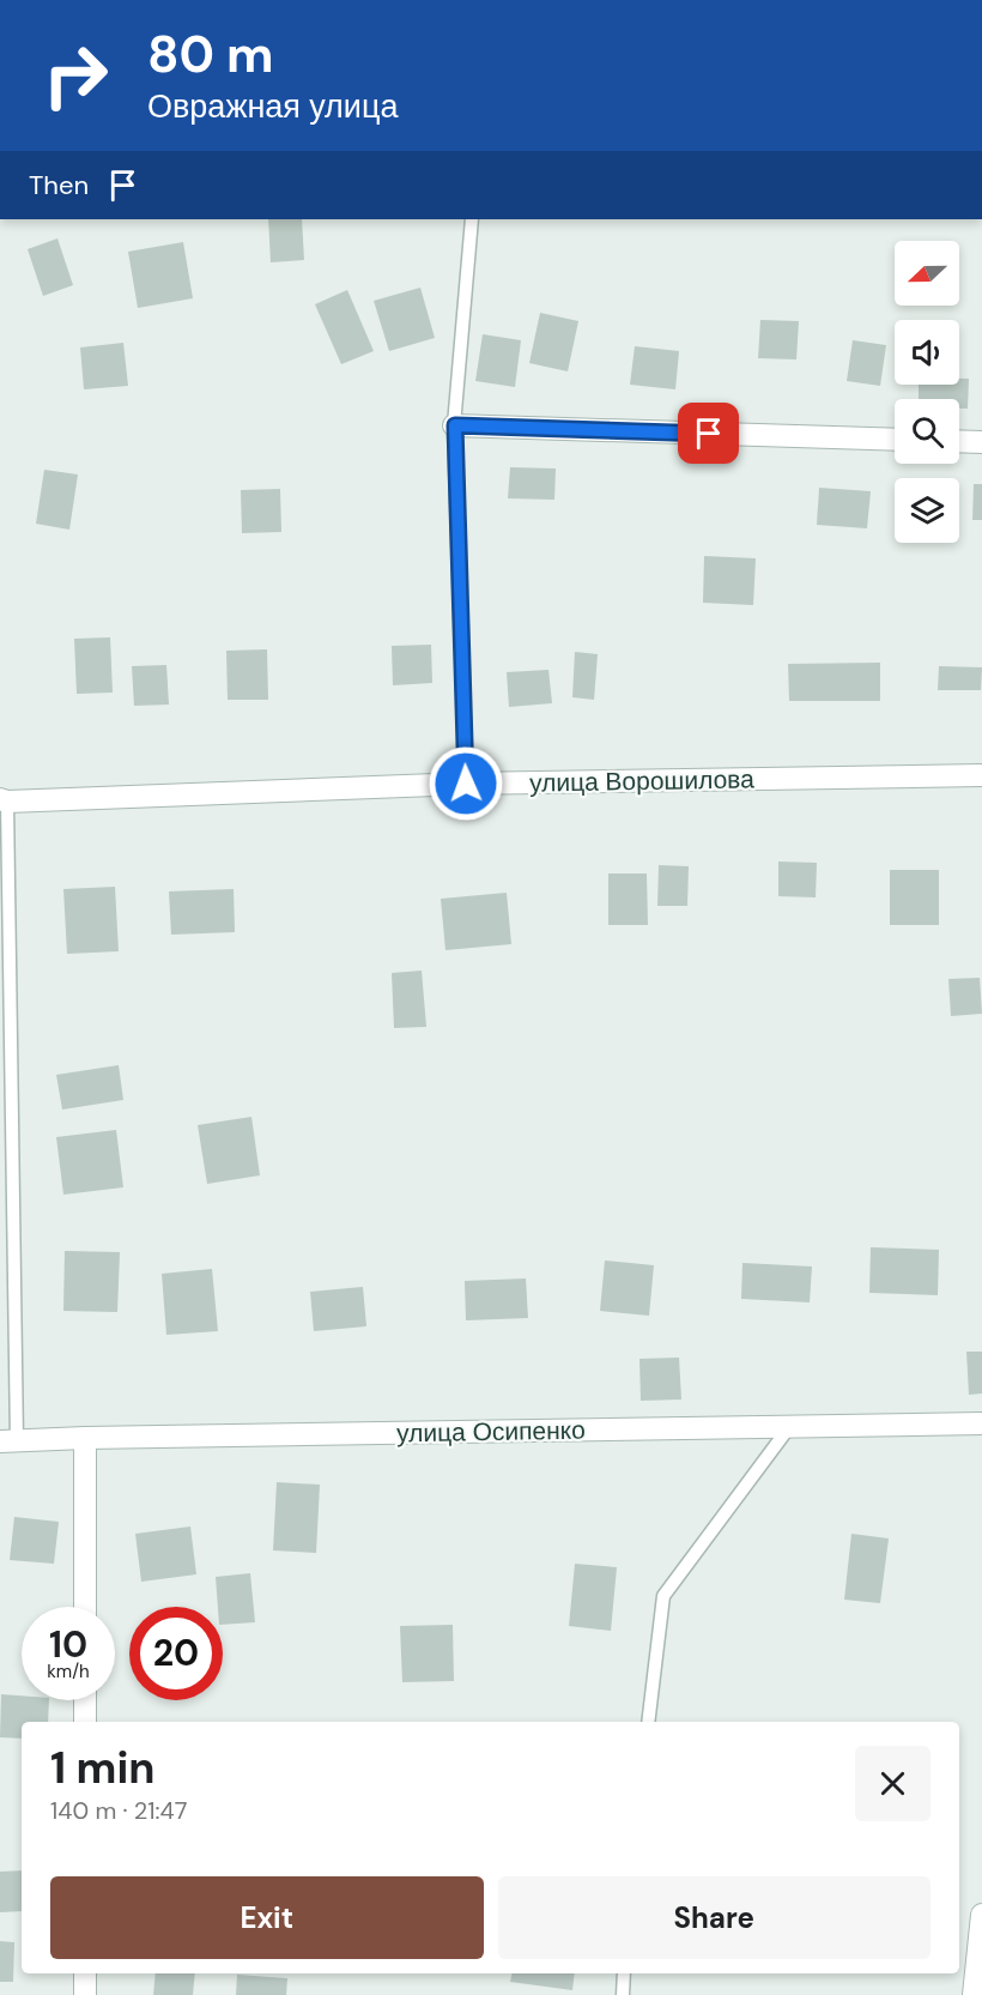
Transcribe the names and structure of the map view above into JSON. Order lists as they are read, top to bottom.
{
  "streets": {
    "street": ["улица Ворошилова", "улица Осипенко"]
  },
  "north": "left",
  "page": {
    "turn": ["80 m", "Овражная улица"],
    "then": "Then",
    "speed": "10 km/h",
    "limit": "20",
    "heading": ["1 min", "140 m · 21:47"],
    "buttons": ["Exit", "Share"]
  }
}
